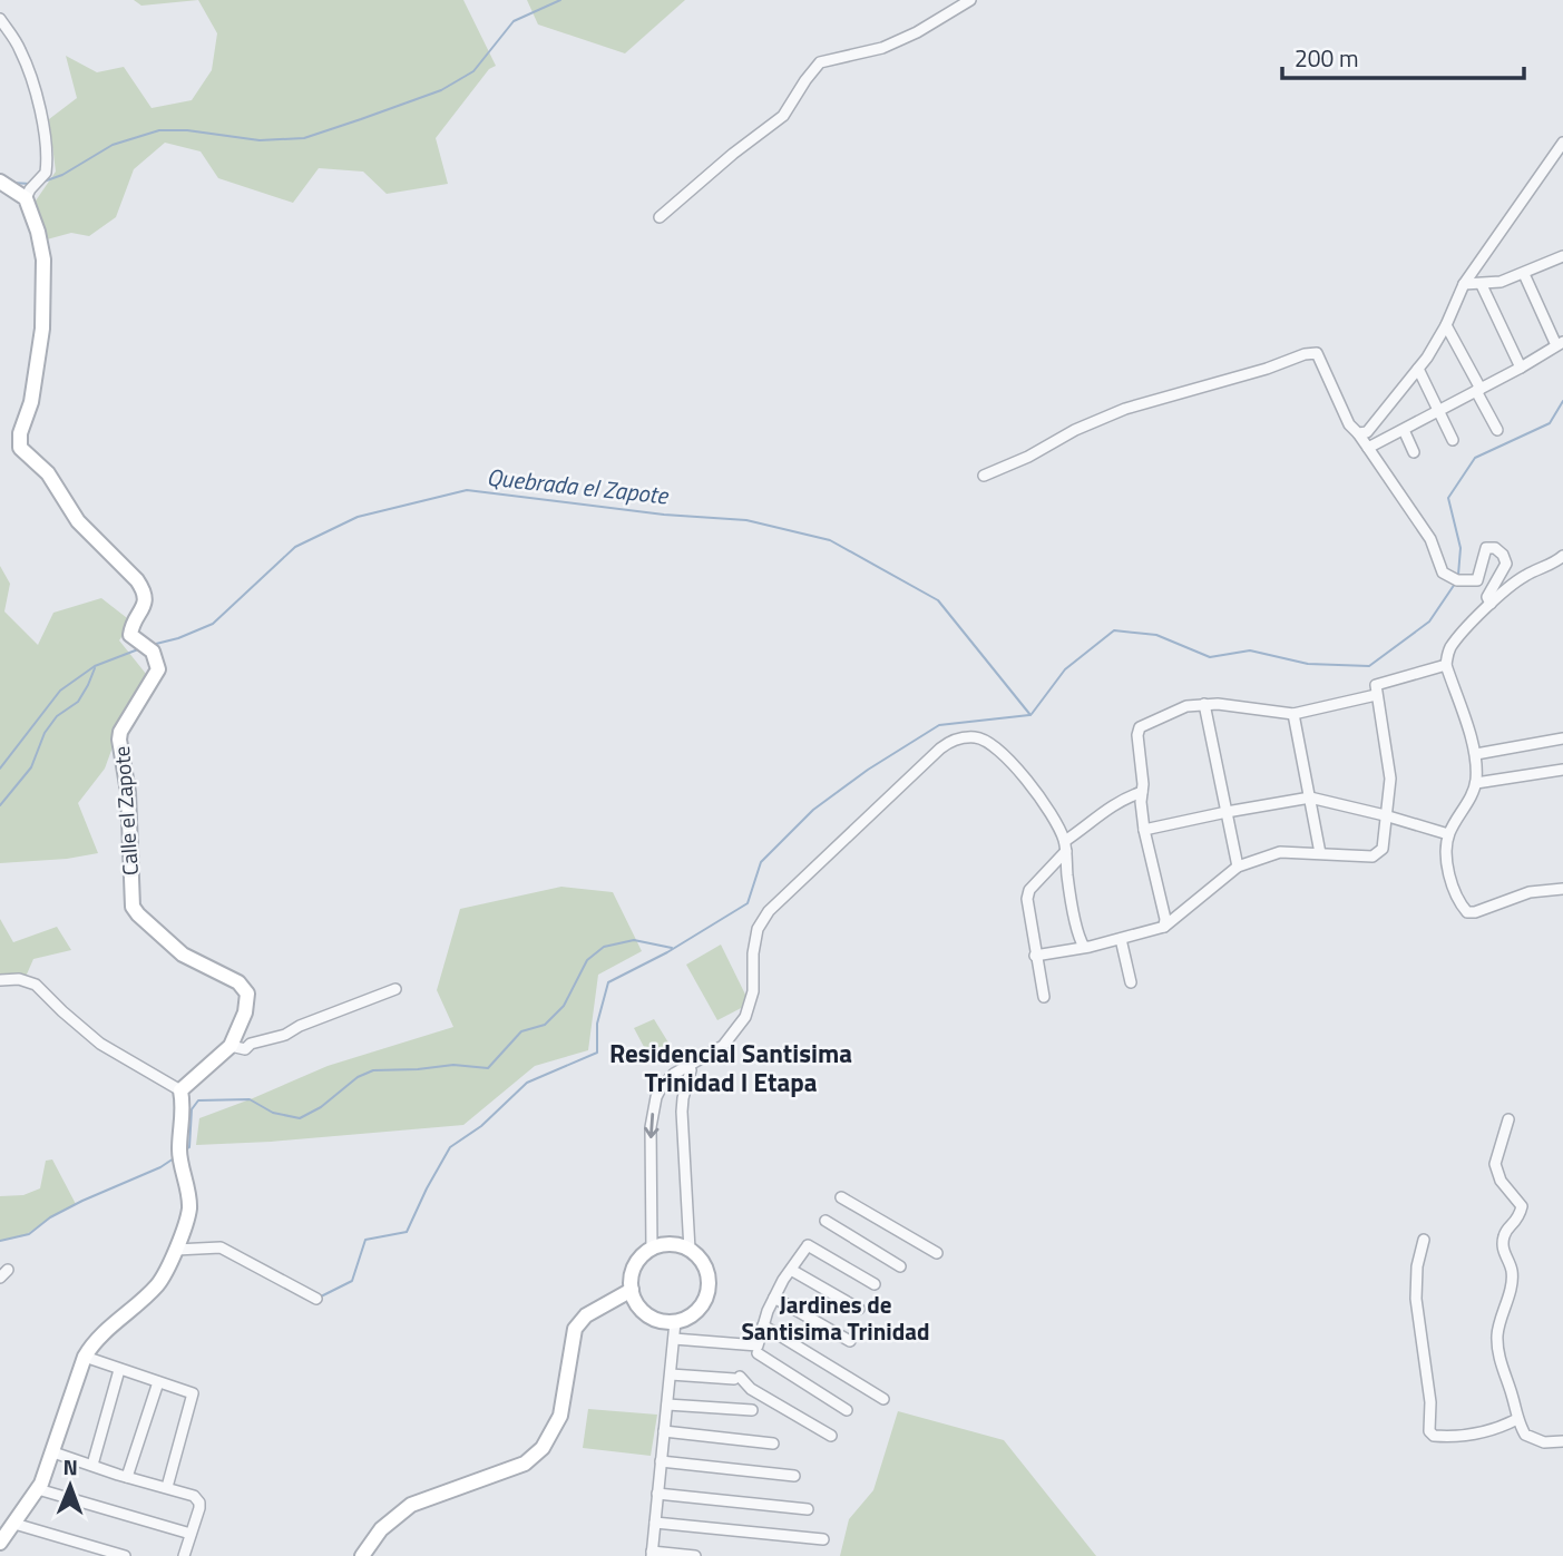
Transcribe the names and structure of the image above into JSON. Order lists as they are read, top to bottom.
{
  "streets": {
    "street": ["Calle el Zapote"]
  },
  "districts": ["Residencial Santisima Trinidad I Etapa", "Jardines de Santisima Trinidad"],
  "water": ["Quebrada el Zapote"],
  "scale_bar": "200 m",
  "north": "top"
}
